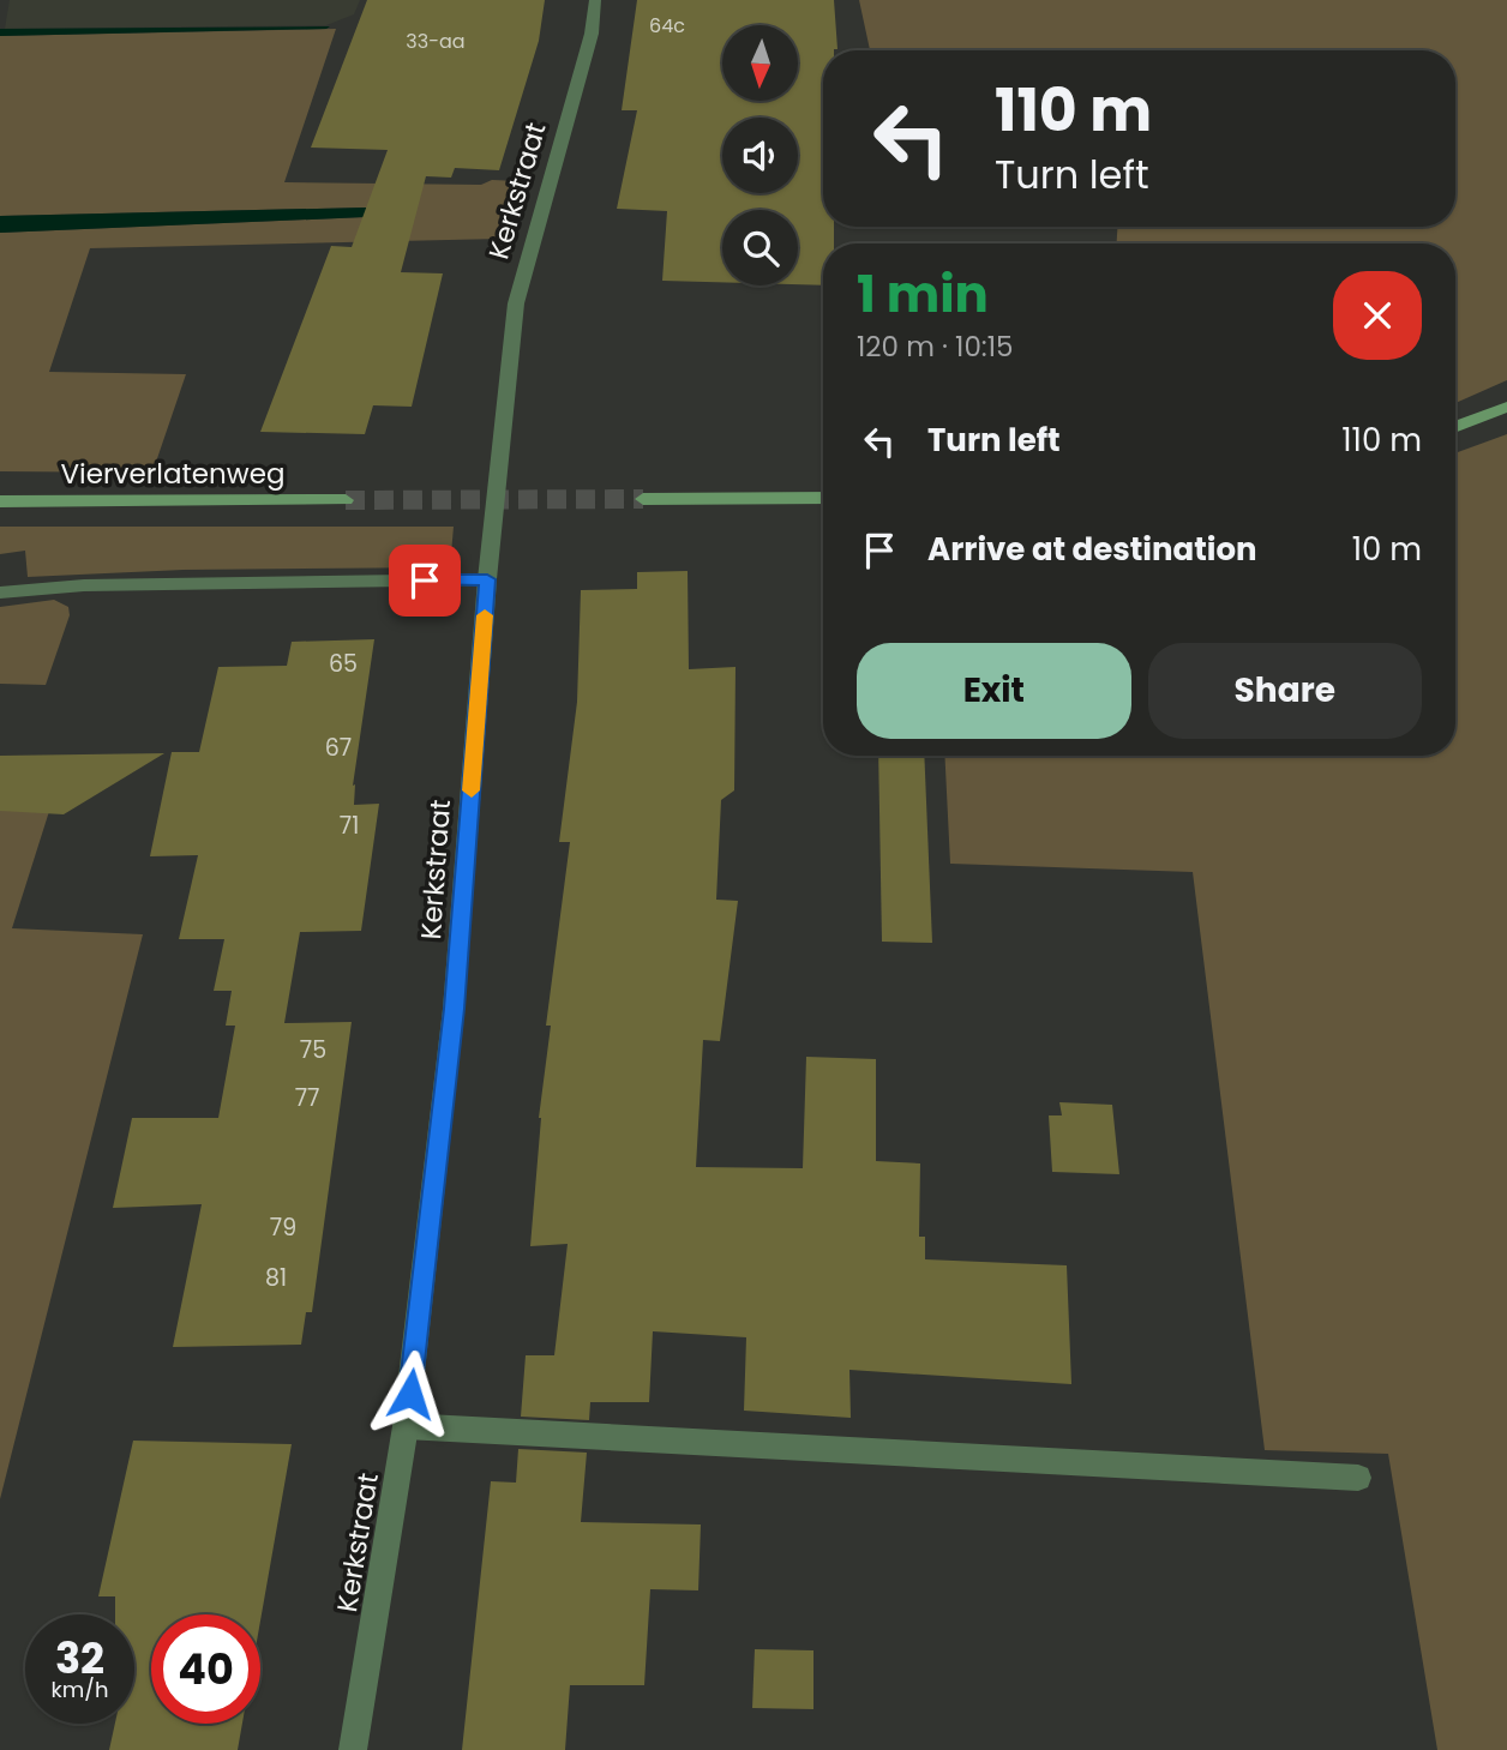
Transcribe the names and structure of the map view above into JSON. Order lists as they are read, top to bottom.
{
  "streets": {
    "main road": ["Vierverlatenweg"],
    "street": ["Kerkstraat"]
  },
  "house_numbers": [
    "64c",
    "33-aa",
    "65",
    "67",
    "71",
    "75",
    "77",
    "79",
    "81"
  ],
  "north": "bottom",
  "page": {
    "turn": ["110 m", "Turn left"],
    "heading": ["1 min", "120 m · 10:15"],
    "list": [
      {
        "name": "Turn left",
        "value": "110 m"
      },
      {
        "name": "Arrive at destination",
        "value": "10 m"
      }
    ],
    "buttons": ["Exit", "Share"],
    "speed": "32 km/h",
    "limit": "40"
  }
}
